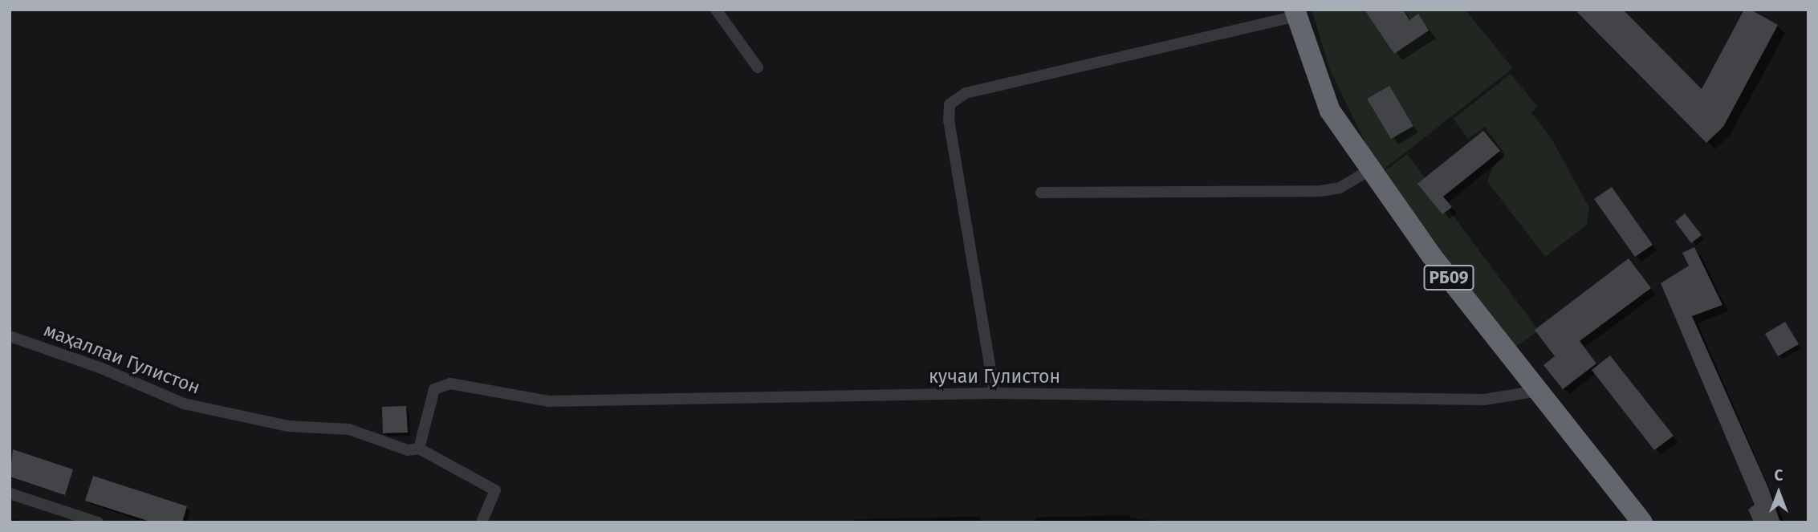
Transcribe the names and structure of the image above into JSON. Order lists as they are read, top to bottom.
{
  "streets": {
    "highway": ["РБ09"],
    "street": ["маҳаллаи Гулистон", "кучаи Гулистон"]
  },
  "crossings": [
    ["РБ09", "кучаи Гулистон"],
    ["маҳаллаи Гулистон", "кучаи Гулистон"]
  ],
  "north": "top"
}
